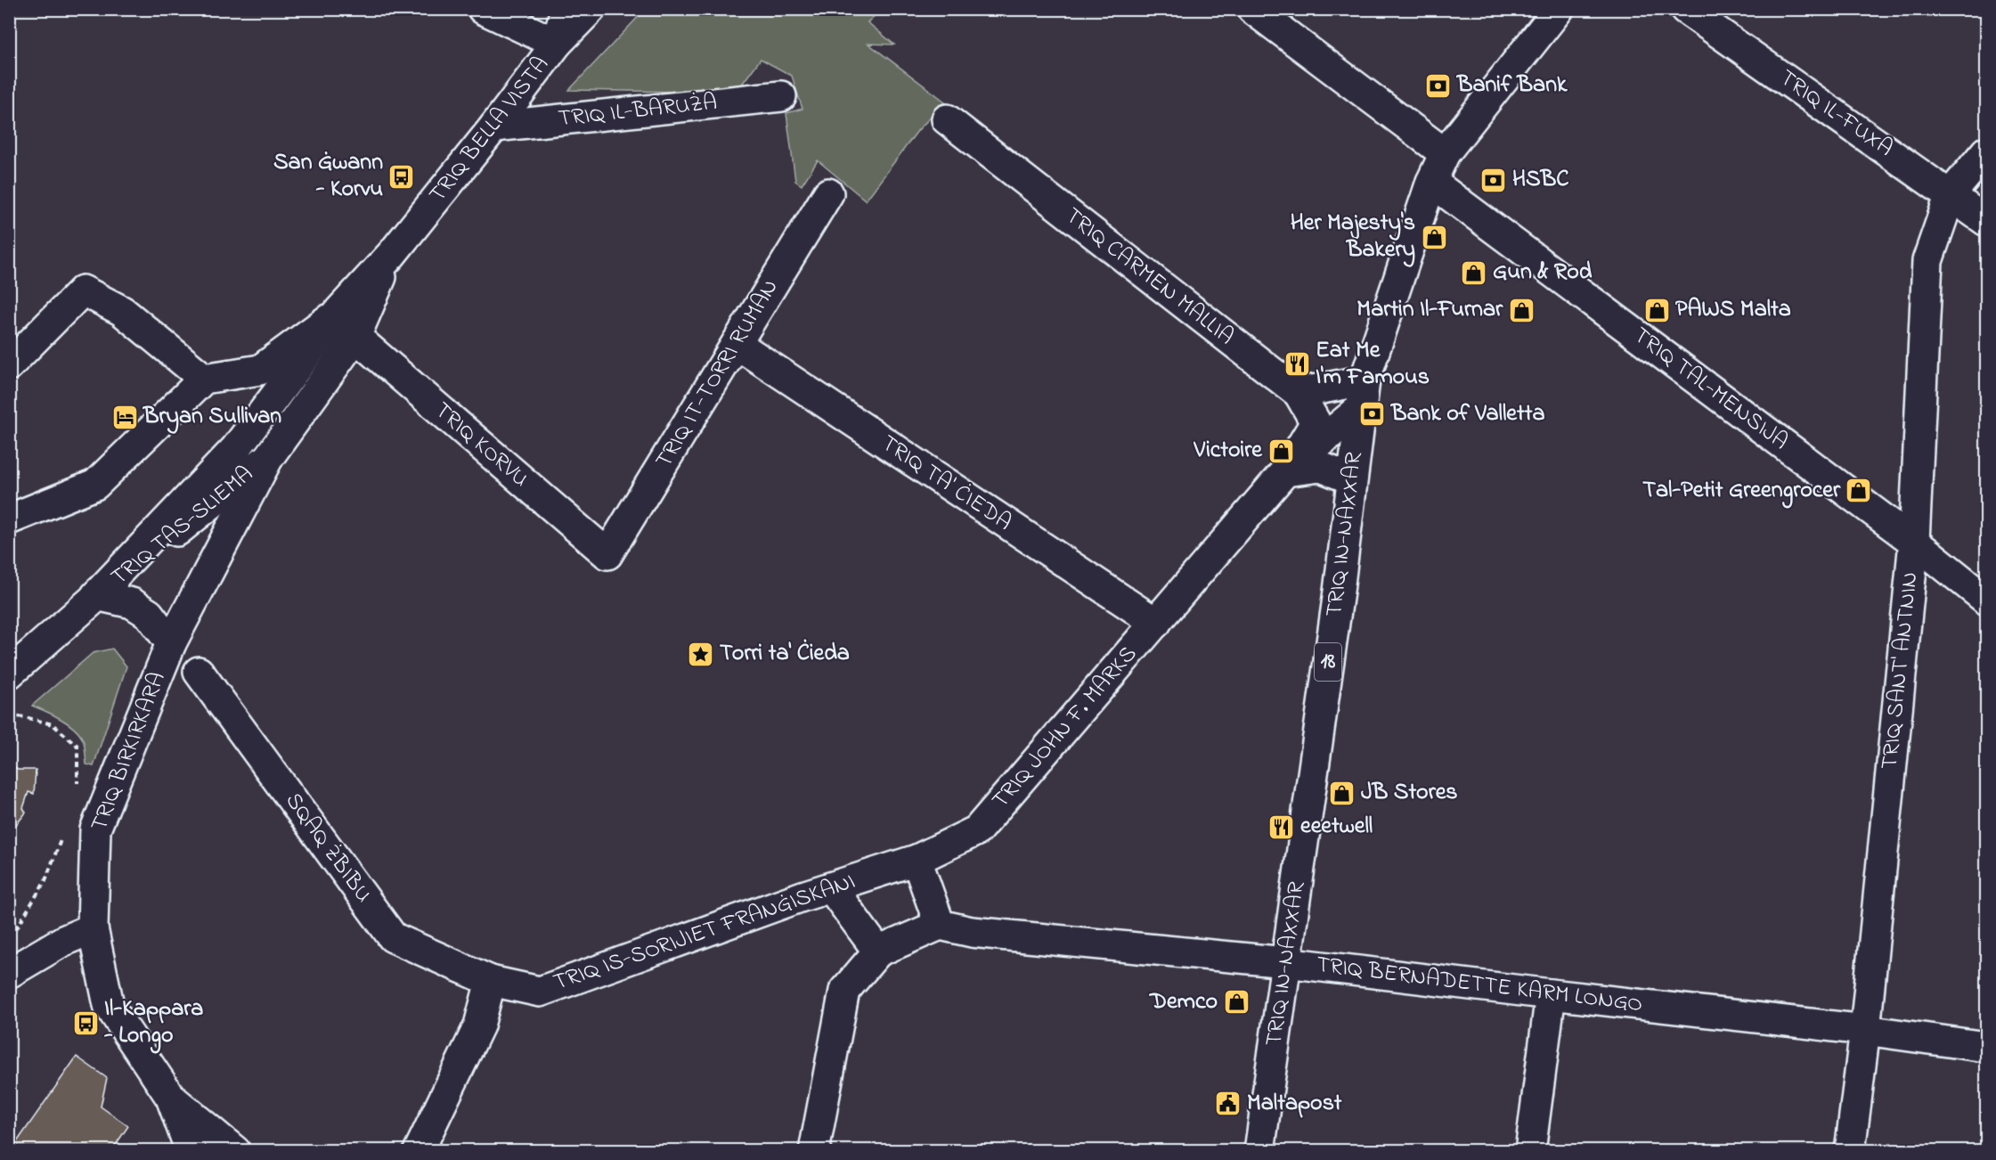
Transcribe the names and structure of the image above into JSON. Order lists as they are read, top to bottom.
{
  "streets": {
    "street": [
      "TRIQ IL-BARUŻA",
      "TRIQ IL-FUXA",
      "TRIQ BELLA VISTA",
      "TRIQ CARMEN MALLIA",
      "TRIQ IT-TORRI RUMAN",
      "TRIQ TAL-MENSIJA",
      "TRIQ KORVU",
      "TRIQ TA' ĊIEDA",
      "TRIQ TAS-SLIEMA",
      "TRIQ IN-NAXXAR",
      "18",
      "TRIQ SANT' ANTNIN",
      "TRIQ JOHN F. MARKS",
      "TRIQ BIRKIRKARA",
      "SQAQ ŻBIBU",
      "TRIQ IS-SORIJIET FRANĠISKANI",
      "TRIQ BERNADETTE KARM LONGO"
    ]
  },
  "crossings": [
    ["TRIQ IL-BARUŻA", "TRIQ BELLA VISTA"],
    ["TRIQ IL-FUXA", "TRIQ SANT' ANTNIN"],
    ["TRIQ BELLA VISTA", "TRIQ TAS-SLIEMA"],
    ["TRIQ BELLA VISTA", "TRIQ BIRKIRKARA"],
    ["TRIQ CARMEN MALLIA", "TRIQ JOHN F. MARKS"],
    ["TRIQ IT-TORRI RUMAN", "TRIQ KORVU"],
    ["TRIQ IT-TORRI RUMAN", "TRIQ TA' ĊIEDA"],
    ["TRIQ TAL-MENSIJA", "TRIQ IN-NAXXAR"],
    ["TRIQ TAL-MENSIJA", "TRIQ SANT' ANTNIN"],
    ["TRIQ KORVU", "TRIQ BIRKIRKARA"],
    ["TRIQ TA' ĊIEDA", "TRIQ JOHN F. MARKS"],
    ["TRIQ TAS-SLIEMA", "TRIQ BIRKIRKARA"],
    ["TRIQ IN-NAXXAR", "TRIQ JOHN F. MARKS"],
    ["TRIQ IN-NAXXAR", "TRIQ BERNADETTE KARM LONGO"],
    ["TRIQ SANT' ANTNIN", "TRIQ BERNADETTE KARM LONGO"],
    ["TRIQ JOHN F. MARKS", "TRIQ IS-SORIJIET FRANĠISKANI"],
    ["SQAQ ŻBIBU", "TRIQ IS-SORIJIET FRANĠISKANI"]
  ],
  "places": {
    "bank": ["Banif Bank", "HSBC", "Bank of Valletta"],
    "bus stop": ["San Ġwann - Korvu", "Il-Kappara - Longo"],
    "shop": [
      "Her Majesty's Bakery",
      "Gun & Rod",
      "Martin Il-Furnar",
      "PAWS Malta",
      "Victoire",
      "Tal-Petit Greengrocer",
      "JB Stores",
      "Demco"
    ],
    "restaurant": ["Eat Me I'm Famous", "eeetwell"],
    "hotel": ["Bryan Sullivan"],
    "place": ["Torri ta' Ċieda"],
    "public building": ["Maltapost"]
  }
}
